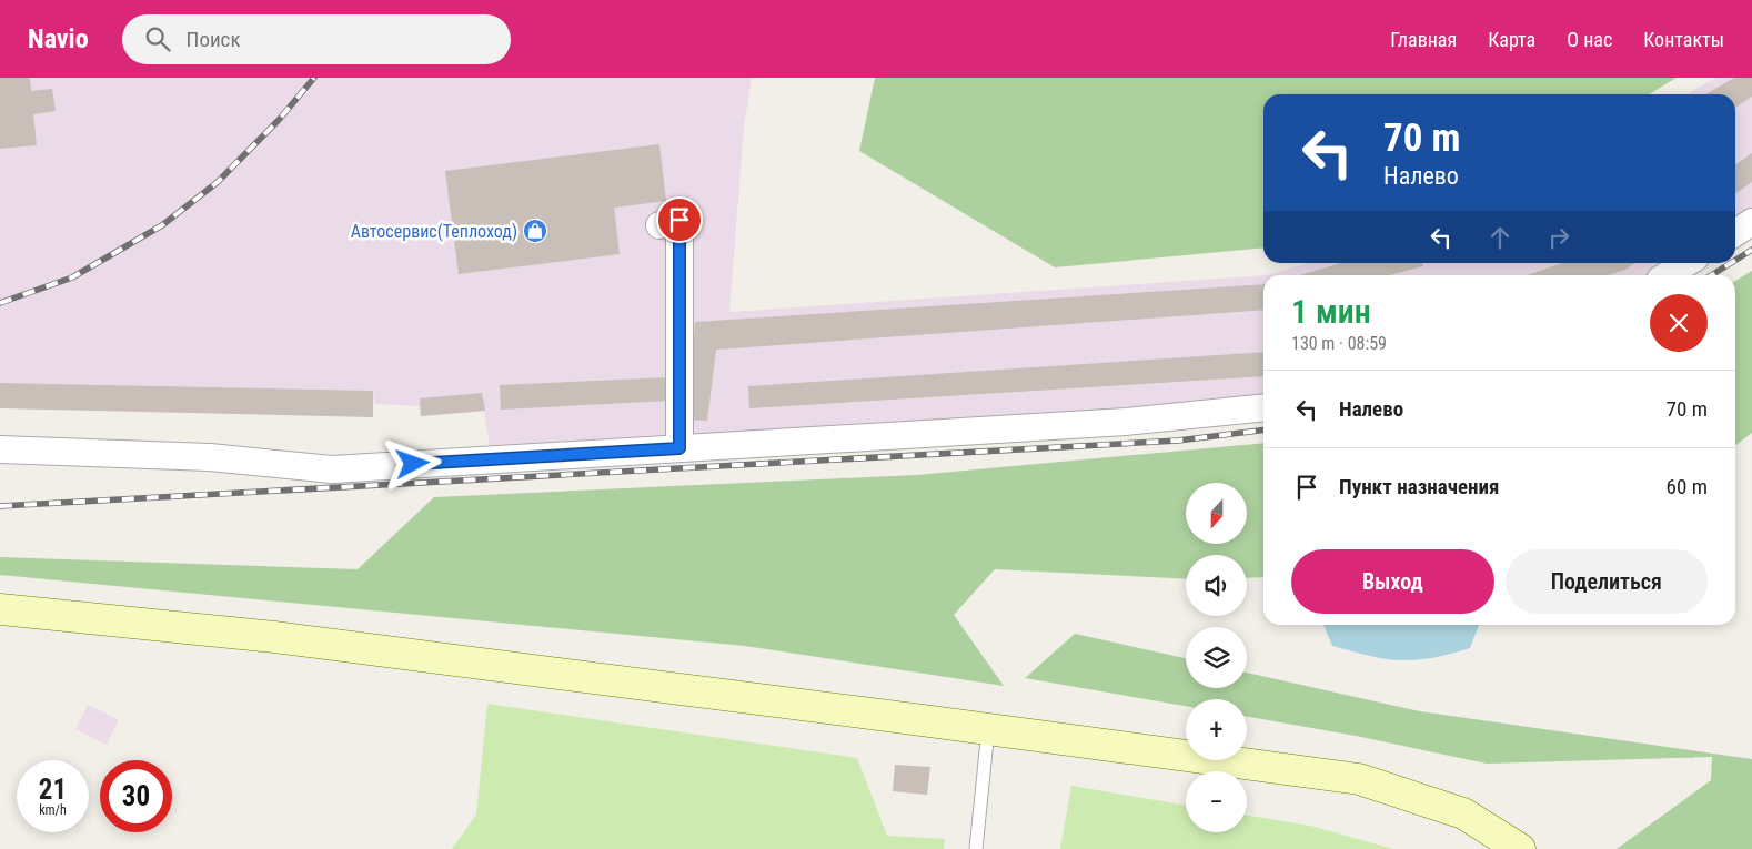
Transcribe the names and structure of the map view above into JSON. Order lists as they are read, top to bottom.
{
  "places": {
    "shop": ["Автосервис(Теплоход)"]
  },
  "north": "bottom",
  "page": {
    "header": "Navio",
    "search": "Поиск",
    "nav": [
      "Главная",
      "Карта",
      "О нас",
      "Контакты"
    ],
    "turn": ["70 m", "Налево"],
    "heading": ["1 мин", "130 m · 08:59"],
    "list": [
      {
        "name": "Налево",
        "value": "70 m"
      },
      {
        "name": "Пункт назначения",
        "value": "60 m"
      }
    ],
    "map_buttons": ["+", "−"],
    "buttons": ["Выход", "Поделиться"],
    "speed": "21 km/h",
    "limit": "30"
  }
}
